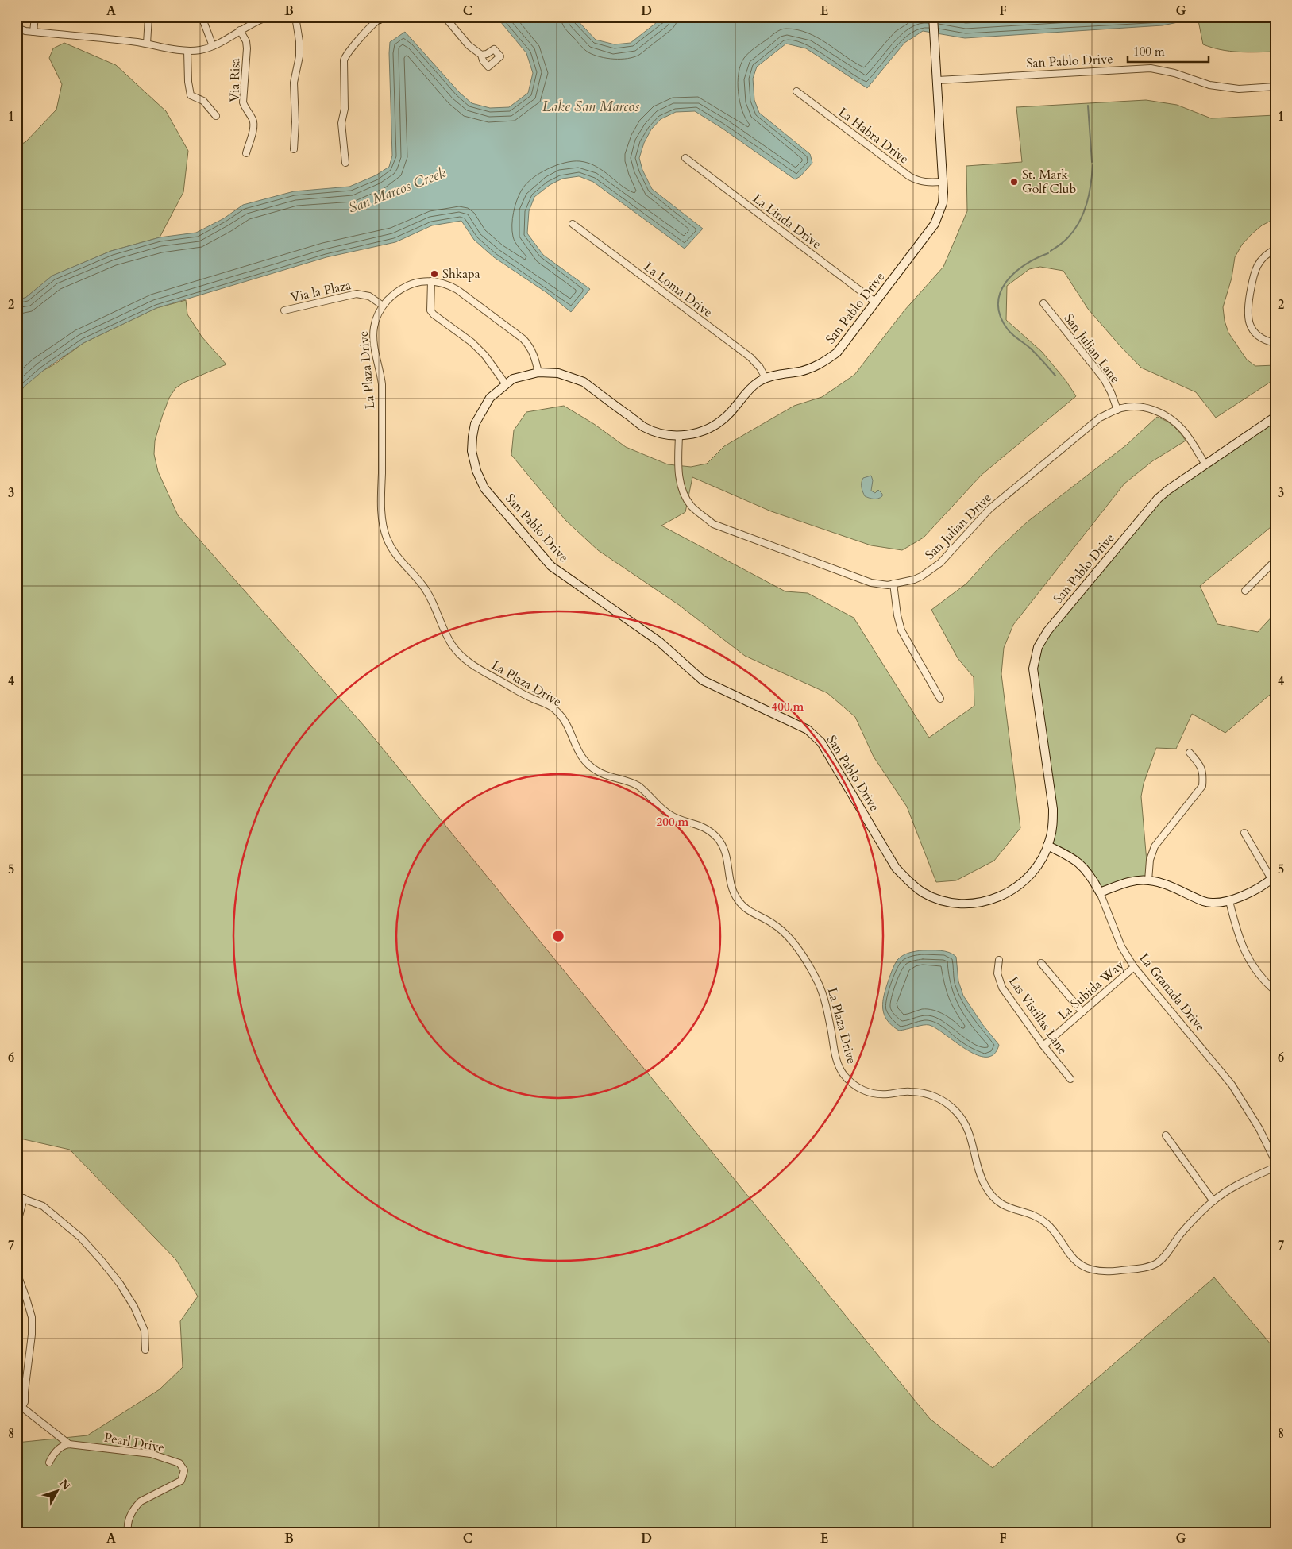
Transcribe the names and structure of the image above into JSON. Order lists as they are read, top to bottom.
{
  "streets": {
    "street": [
      "San Pablo Drive",
      "Via Risa",
      "La Habra Drive",
      "La Linda Drive",
      "La Loma Drive",
      "Via la Plaza",
      "San Julian Lane",
      "La Plaza Drive",
      "San Julian Drive",
      "La Subida Way",
      "La Granada Drive",
      "Las Vistillas Lane",
      "Pearl Drive"
    ]
  },
  "crossings": [
    ["San Pablo Drive", "La Habra Drive"],
    ["San Pablo Drive", "La Linda Drive"],
    ["San Pablo Drive", "La Loma Drive"],
    ["San Pablo Drive", "La Plaza Drive"],
    ["San Pablo Drive", "San Julian Drive"],
    ["San Pablo Drive", "La Granada Drive"],
    ["Via la Plaza", "La Plaza Drive"],
    ["San Julian Lane", "San Julian Drive"],
    ["La Subida Way", "La Granada Drive"],
    ["La Subida Way", "Las Vistillas Lane"]
  ],
  "water": ["Lake San Marcos", "San Marcos Creek"],
  "places": ["St. Mark Golf Club", "Shkapa"],
  "scale_bar": "100 m",
  "north": "top right",
  "grid": {
    "columns": [
      "A",
      "B",
      "C",
      "D",
      "E",
      "F",
      "G"
    ],
    "rows": [
      "1",
      "2",
      "3",
      "4",
      "5",
      "6",
      "7",
      "8"
    ]
  },
  "rings": ["400 m", "200 m"]
}
